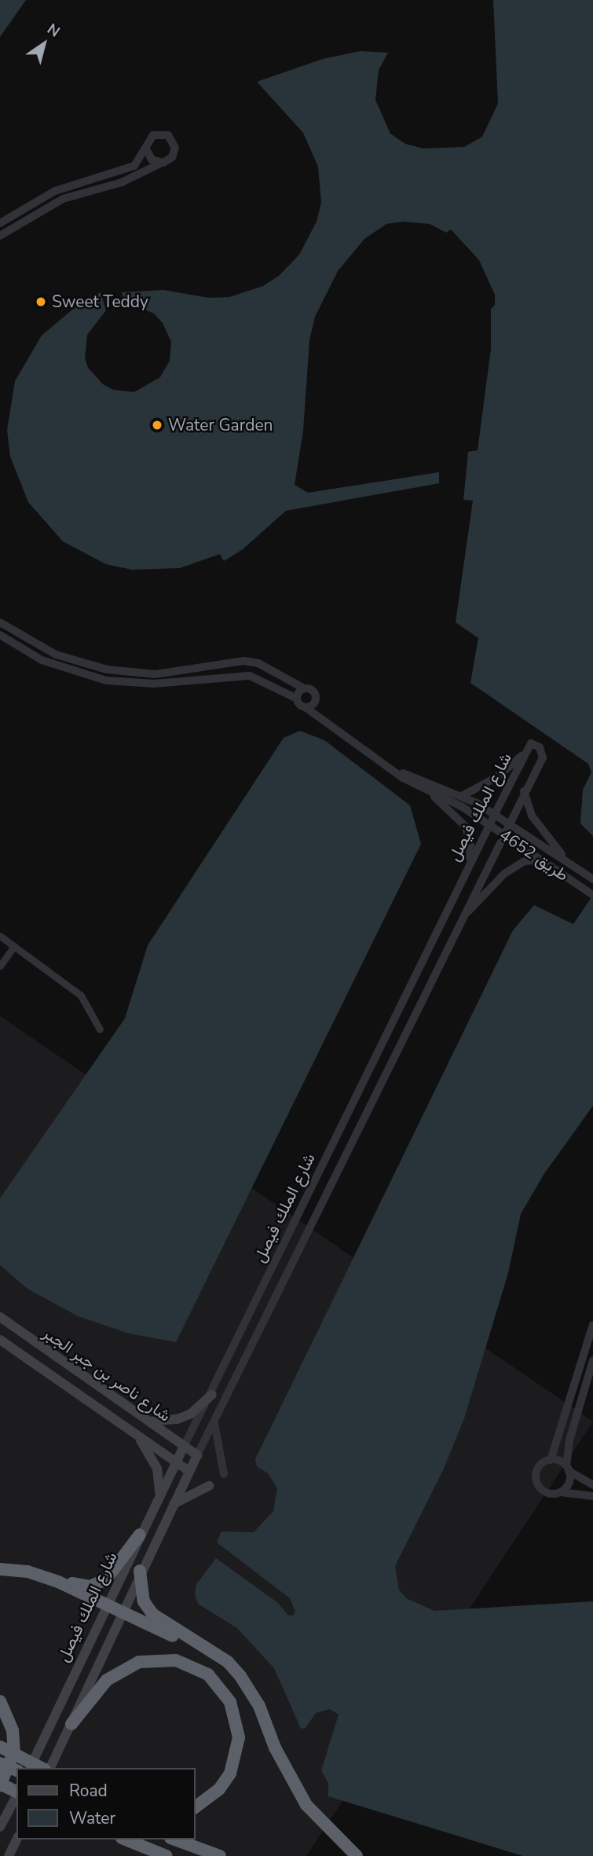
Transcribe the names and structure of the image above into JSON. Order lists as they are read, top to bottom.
{
  "streets": {
    "main road": ["شارع الملك فيصل", "شارع ناصر بن جبر الجبر"],
    "street": ["طريق 4652"]
  },
  "crossings": [
    ["شارع الملك فيصل", "طريق 4652"],
    ["شارع الملك فيصل", "شارع ناصر بن جبر الجبر"]
  ],
  "places": ["Sweet Teddy", "Water Garden"],
  "legend": ["Road", "Water"],
  "north": "top right"
}
